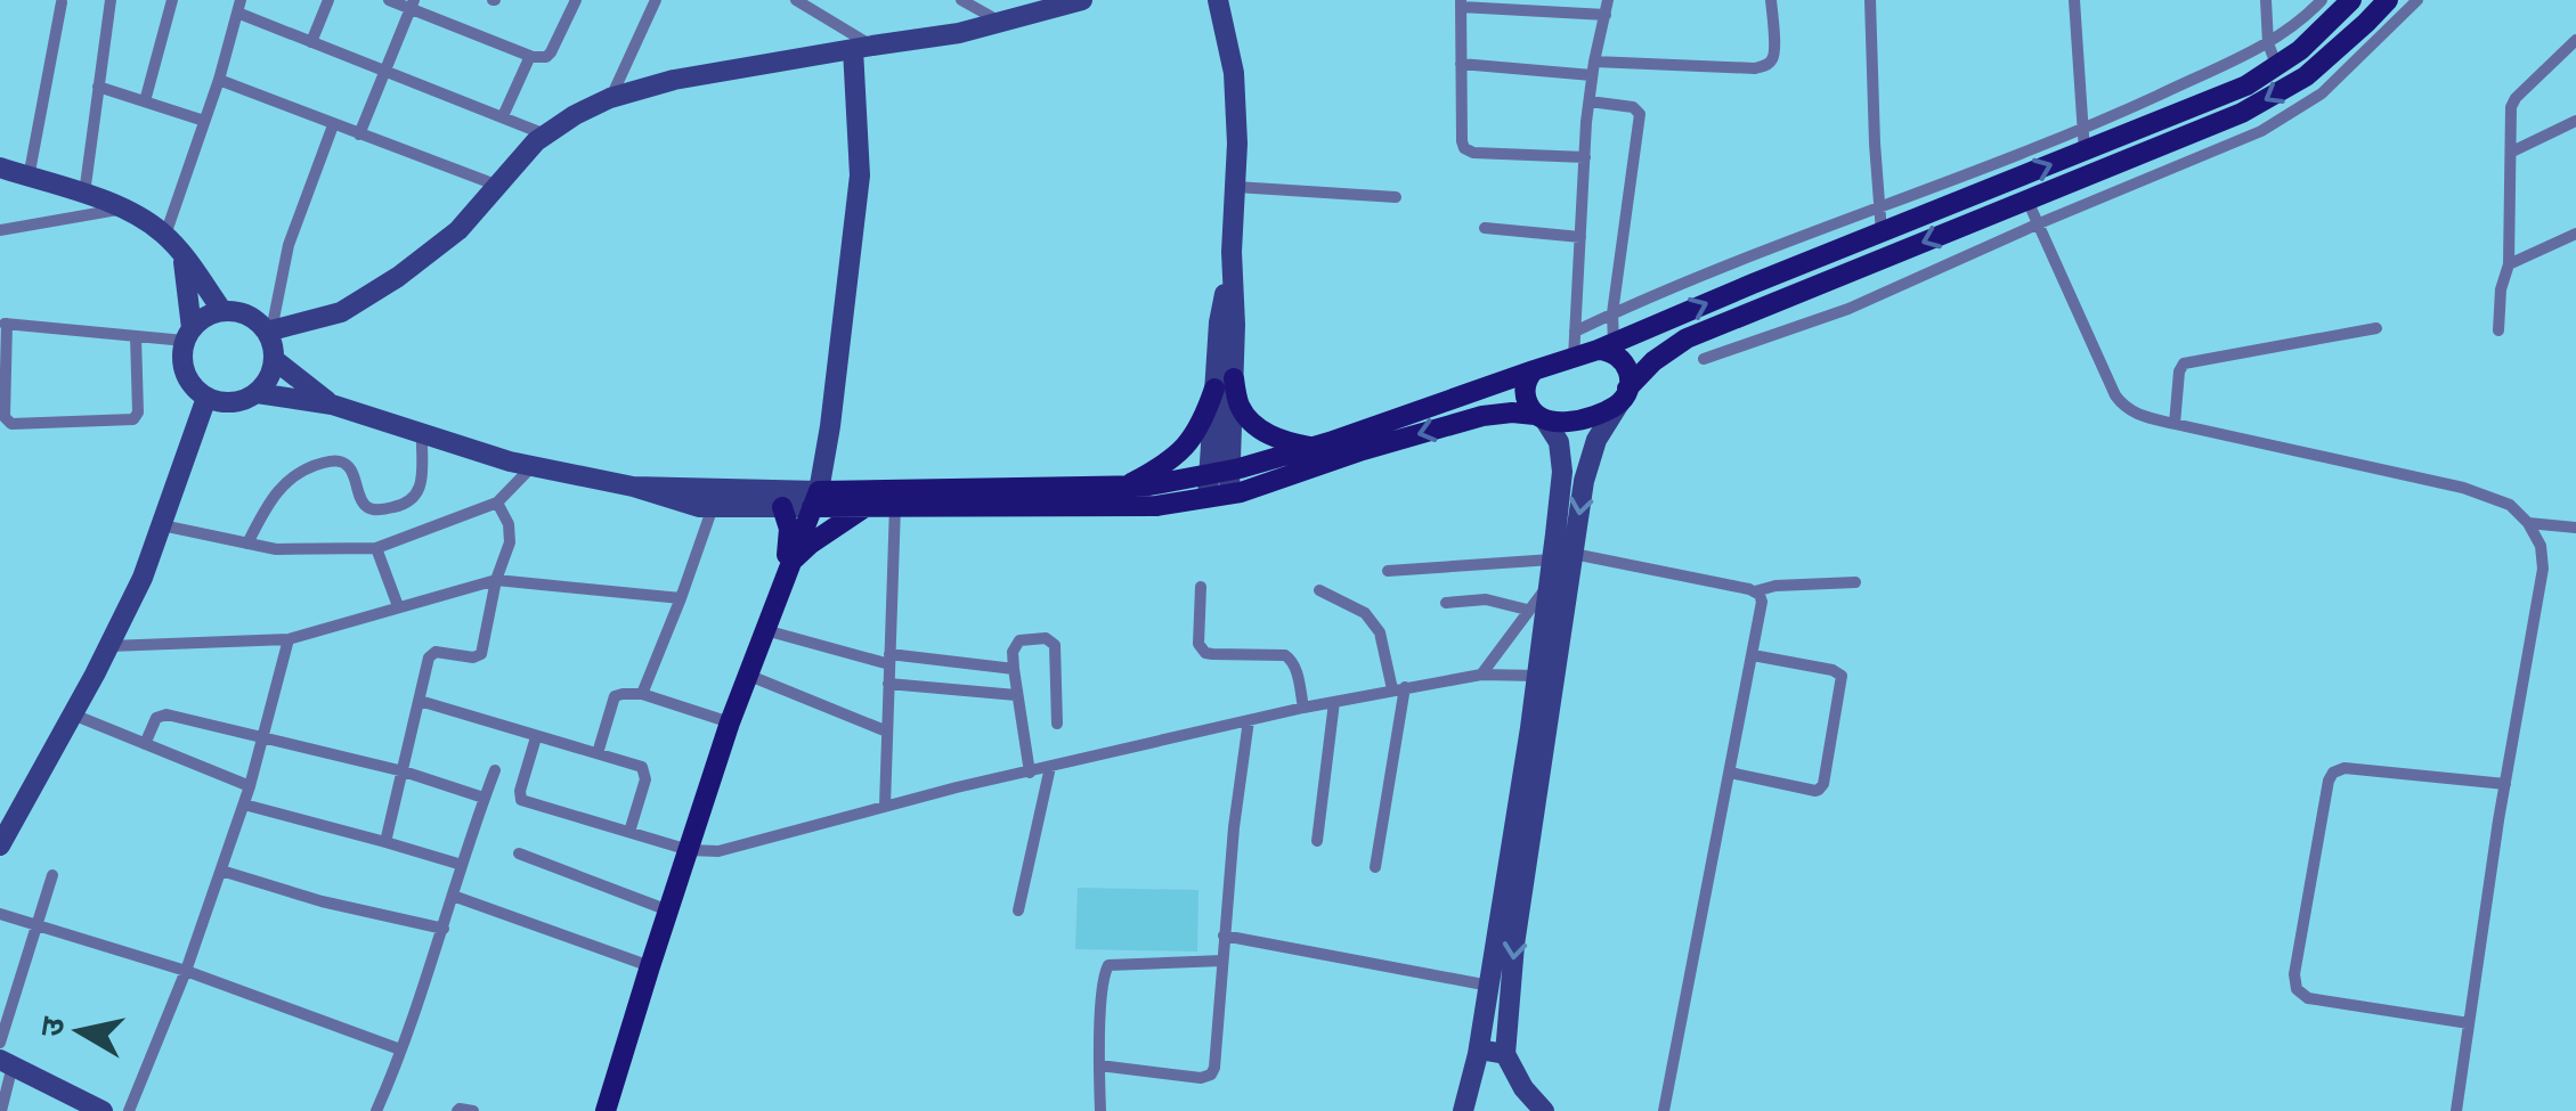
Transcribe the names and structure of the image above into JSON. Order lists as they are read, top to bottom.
{
  "north": "left"
}
